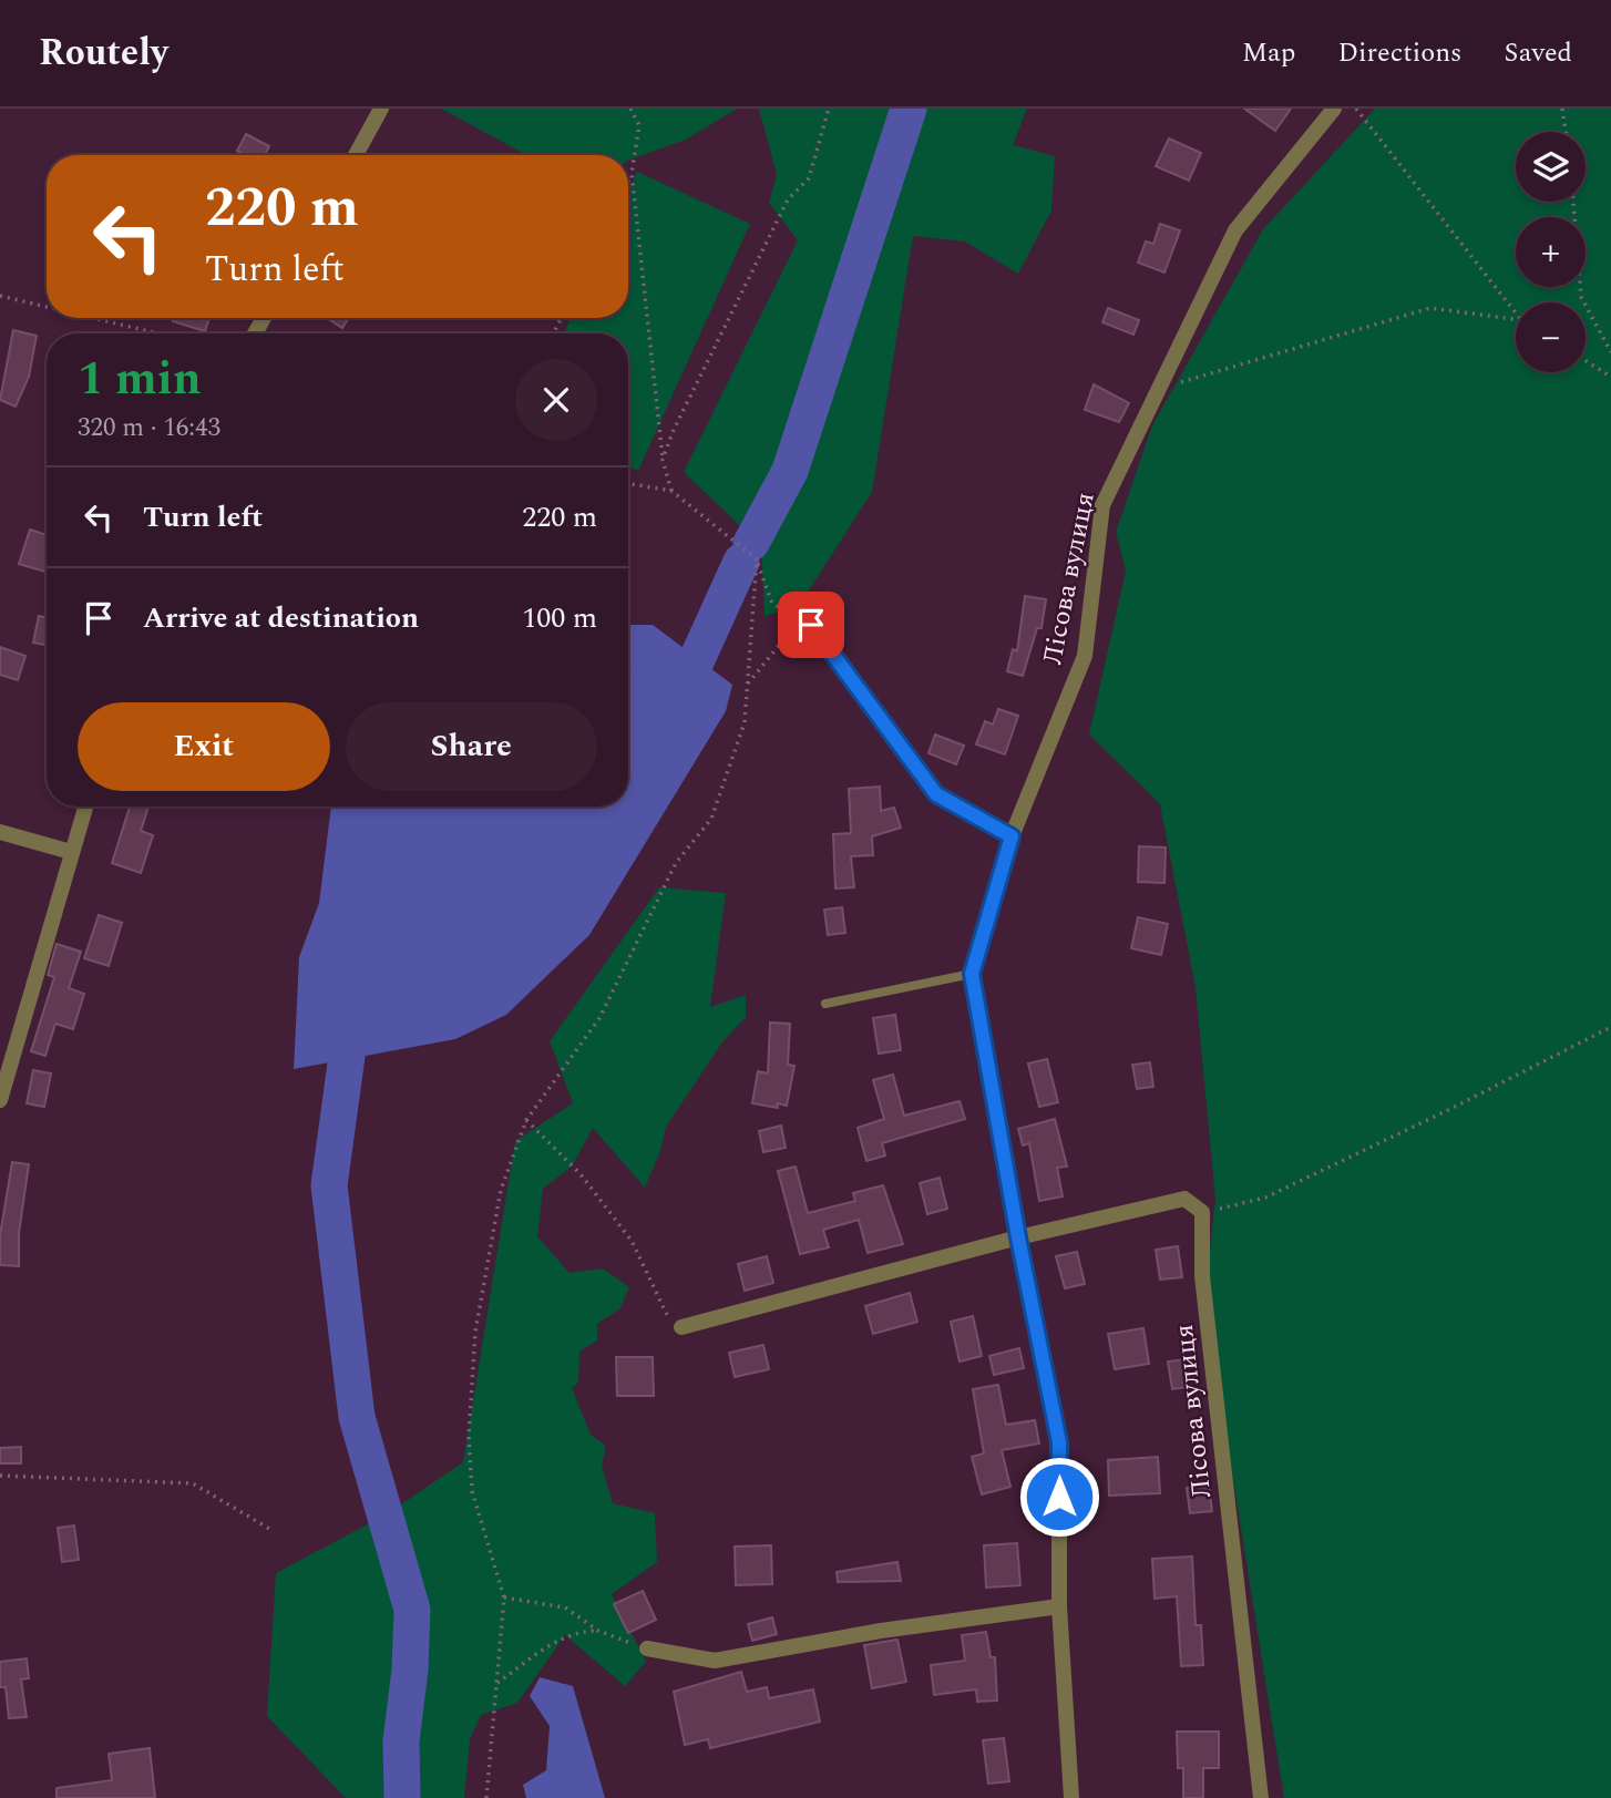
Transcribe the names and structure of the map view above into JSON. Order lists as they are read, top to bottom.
{
  "streets": {
    "street": ["Лісова вулиця"]
  },
  "page": {
    "header": "Routely",
    "nav": ["Map", "Directions", "Saved"],
    "map_buttons": ["+", "−"],
    "turn": ["220 m", "Turn left"],
    "heading": ["1 min", "320 m · 16:43"],
    "list": [
      {
        "name": "Turn left",
        "value": "220 m"
      },
      {
        "name": "Arrive at destination",
        "value": "100 m"
      }
    ],
    "buttons": ["Exit", "Share"]
  }
}
